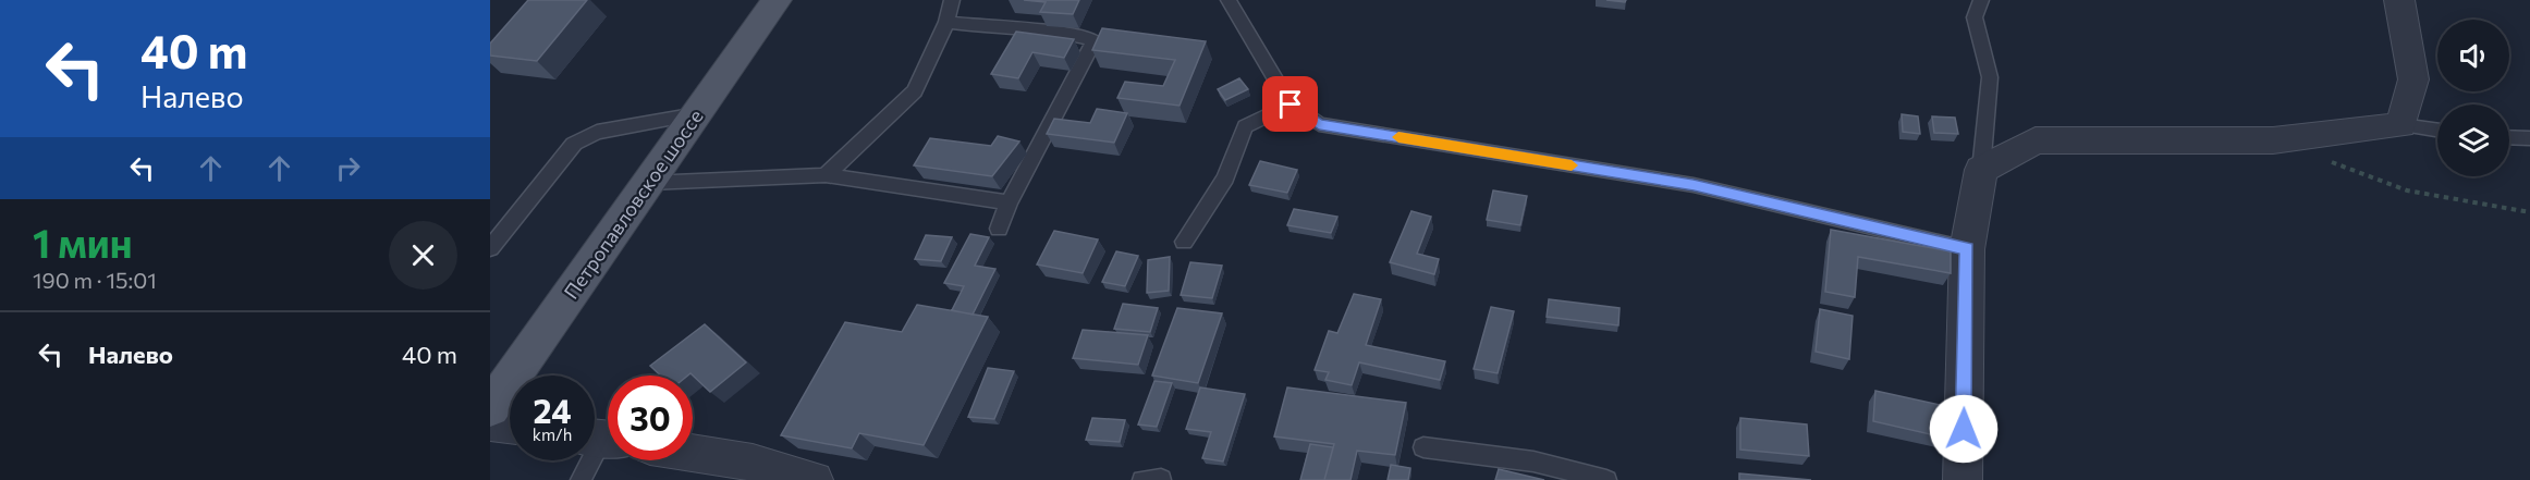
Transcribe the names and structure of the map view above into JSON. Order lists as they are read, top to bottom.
{
  "streets": {
    "main road": ["Петропавловское шоссе"]
  },
  "page": {
    "turn": ["40 m", "Налево"],
    "heading": ["1 мин", "190 m · 15:01"],
    "list": [
      {
        "name": "Налево",
        "value": "40 m"
      }
    ],
    "speed": "24 km/h",
    "limit": "30"
  }
}
